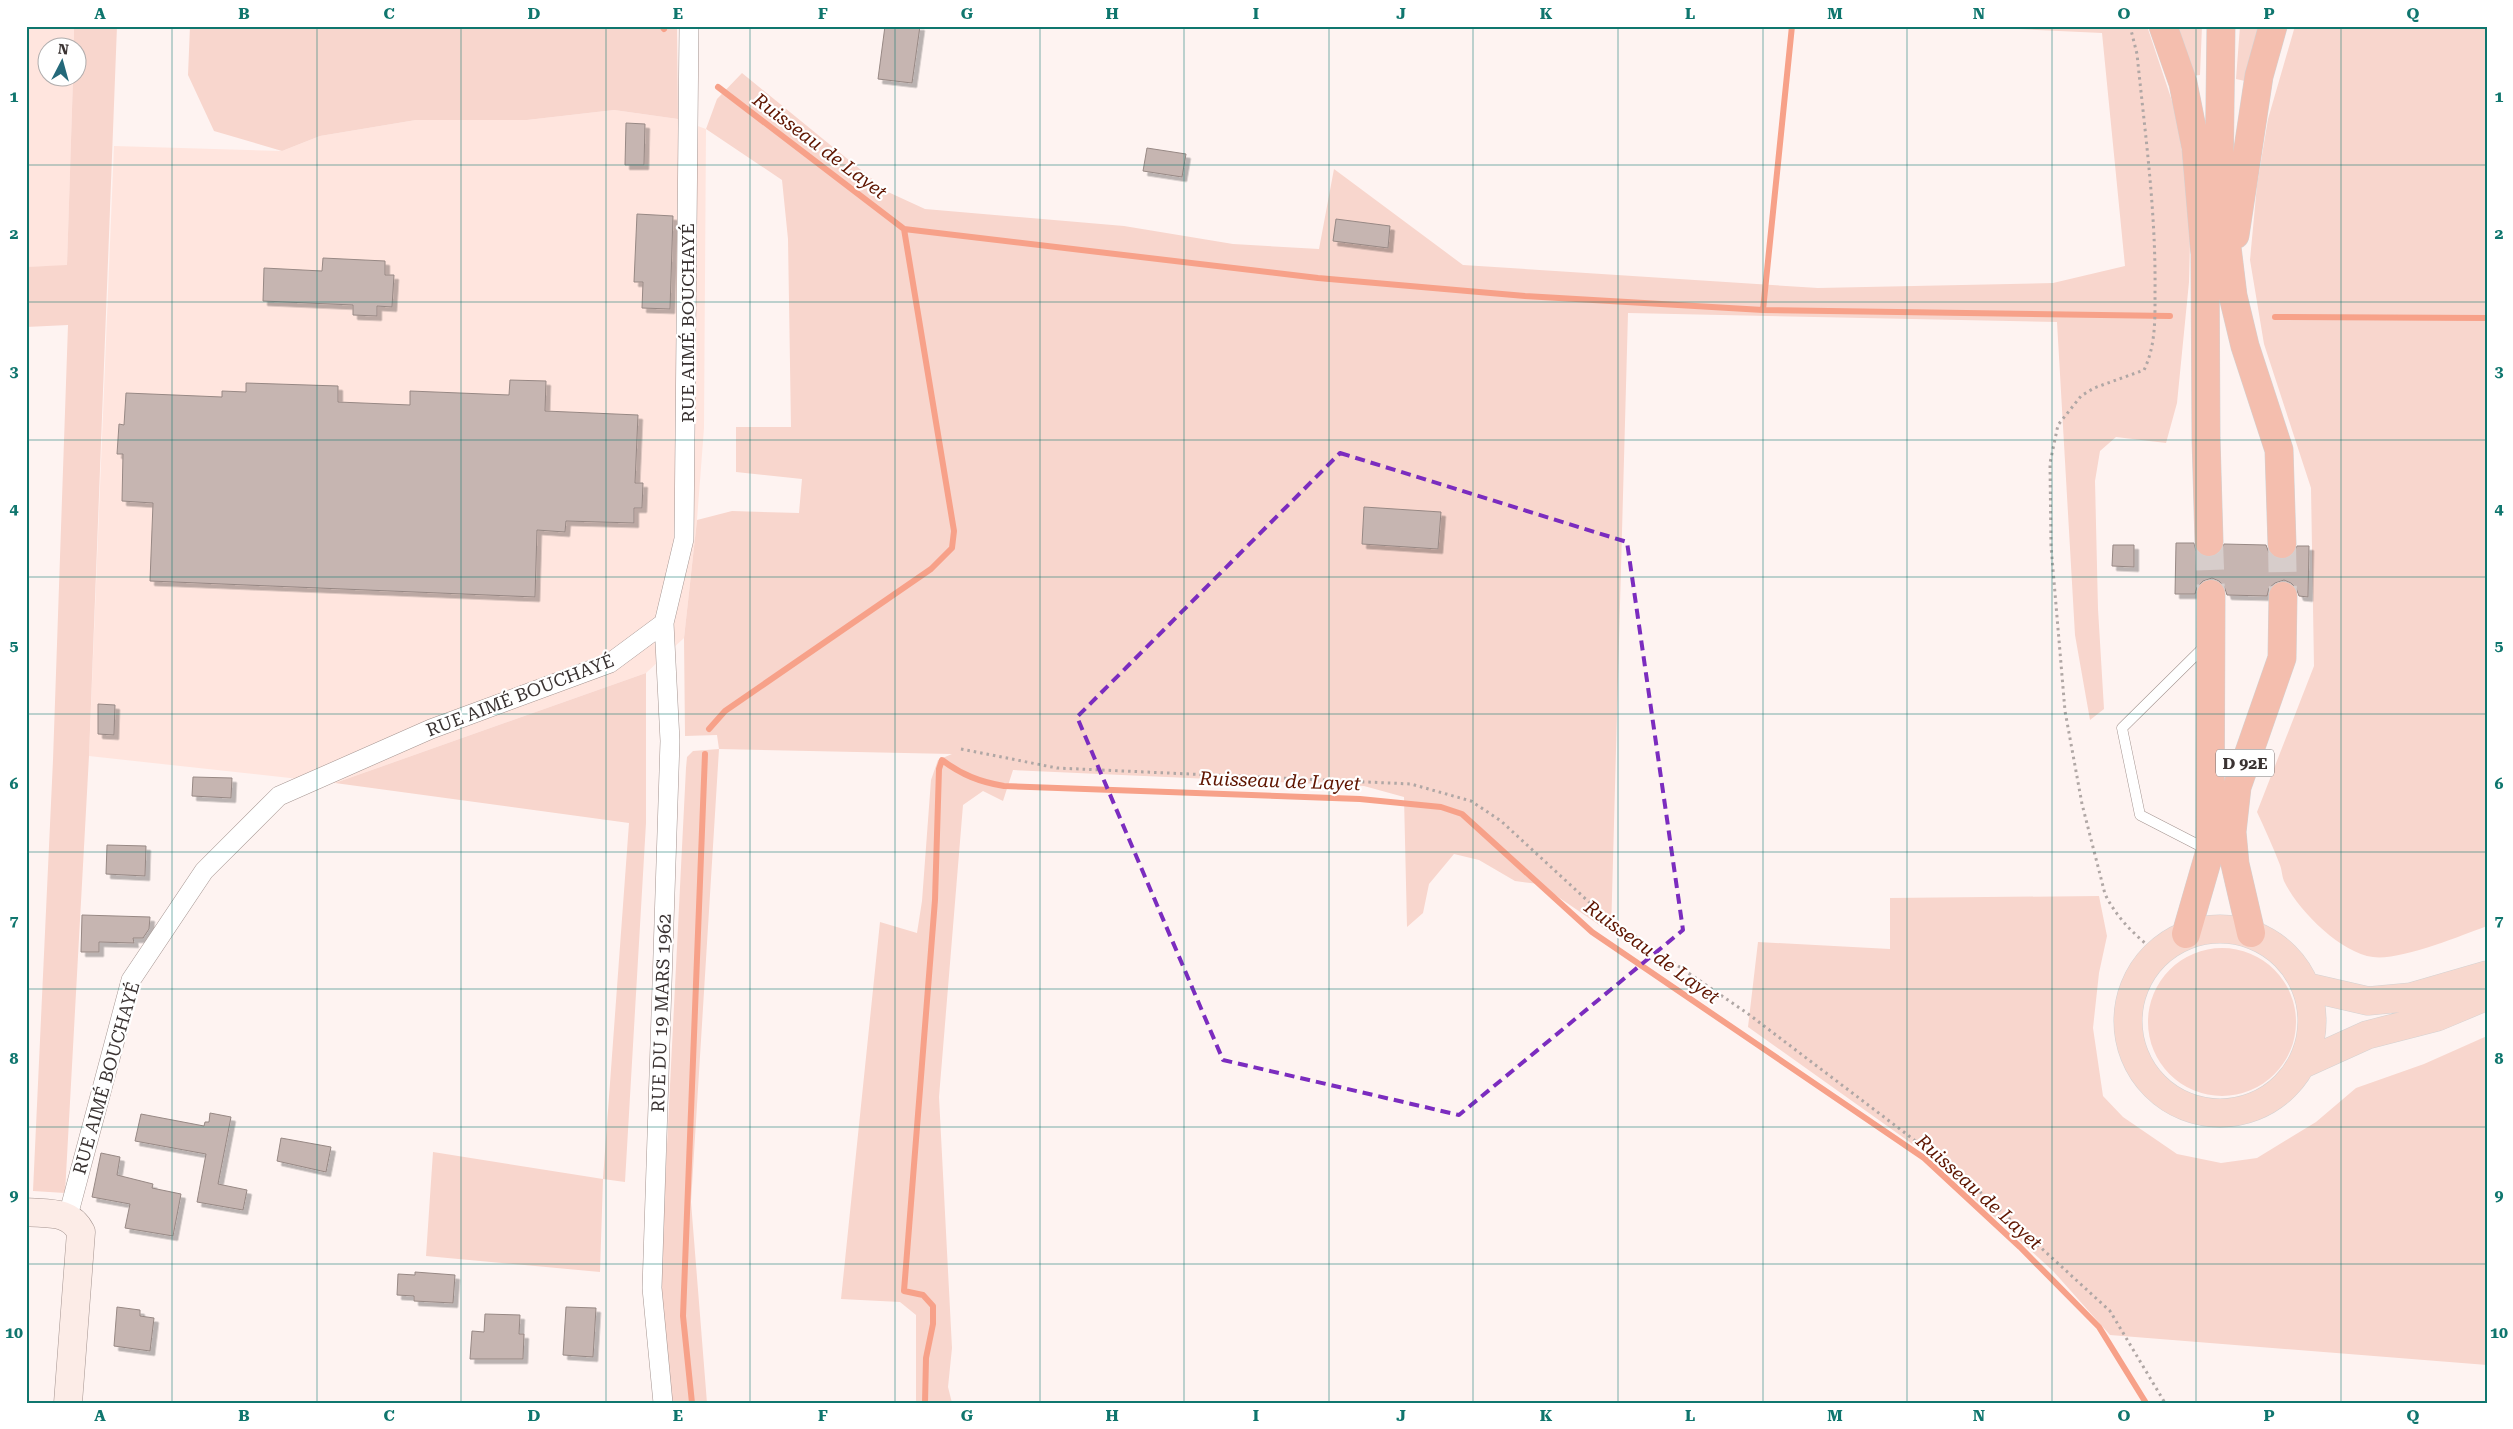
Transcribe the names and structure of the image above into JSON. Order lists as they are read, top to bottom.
{
  "streets": {
    "highway": ["D 92E"],
    "street": ["RUE AIMÉ BOUCHAYÉ", "RUE DU 19 MARS 1962"]
  },
  "crossings": [
    ["RUE AIMÉ BOUCHAYÉ", "RUE DU 19 MARS 1962"]
  ],
  "water": ["Ruisseau de Layet"],
  "north": "top",
  "grid": {
    "columns": [
      "A",
      "B",
      "C",
      "D",
      "E",
      "F",
      "G",
      "H",
      "I",
      "J",
      "K",
      "L",
      "M",
      "N",
      "O",
      "P",
      "Q"
    ],
    "rows": [
      "1",
      "2",
      "3",
      "4",
      "5",
      "6",
      "7",
      "8",
      "9",
      "10"
    ]
  }
}
